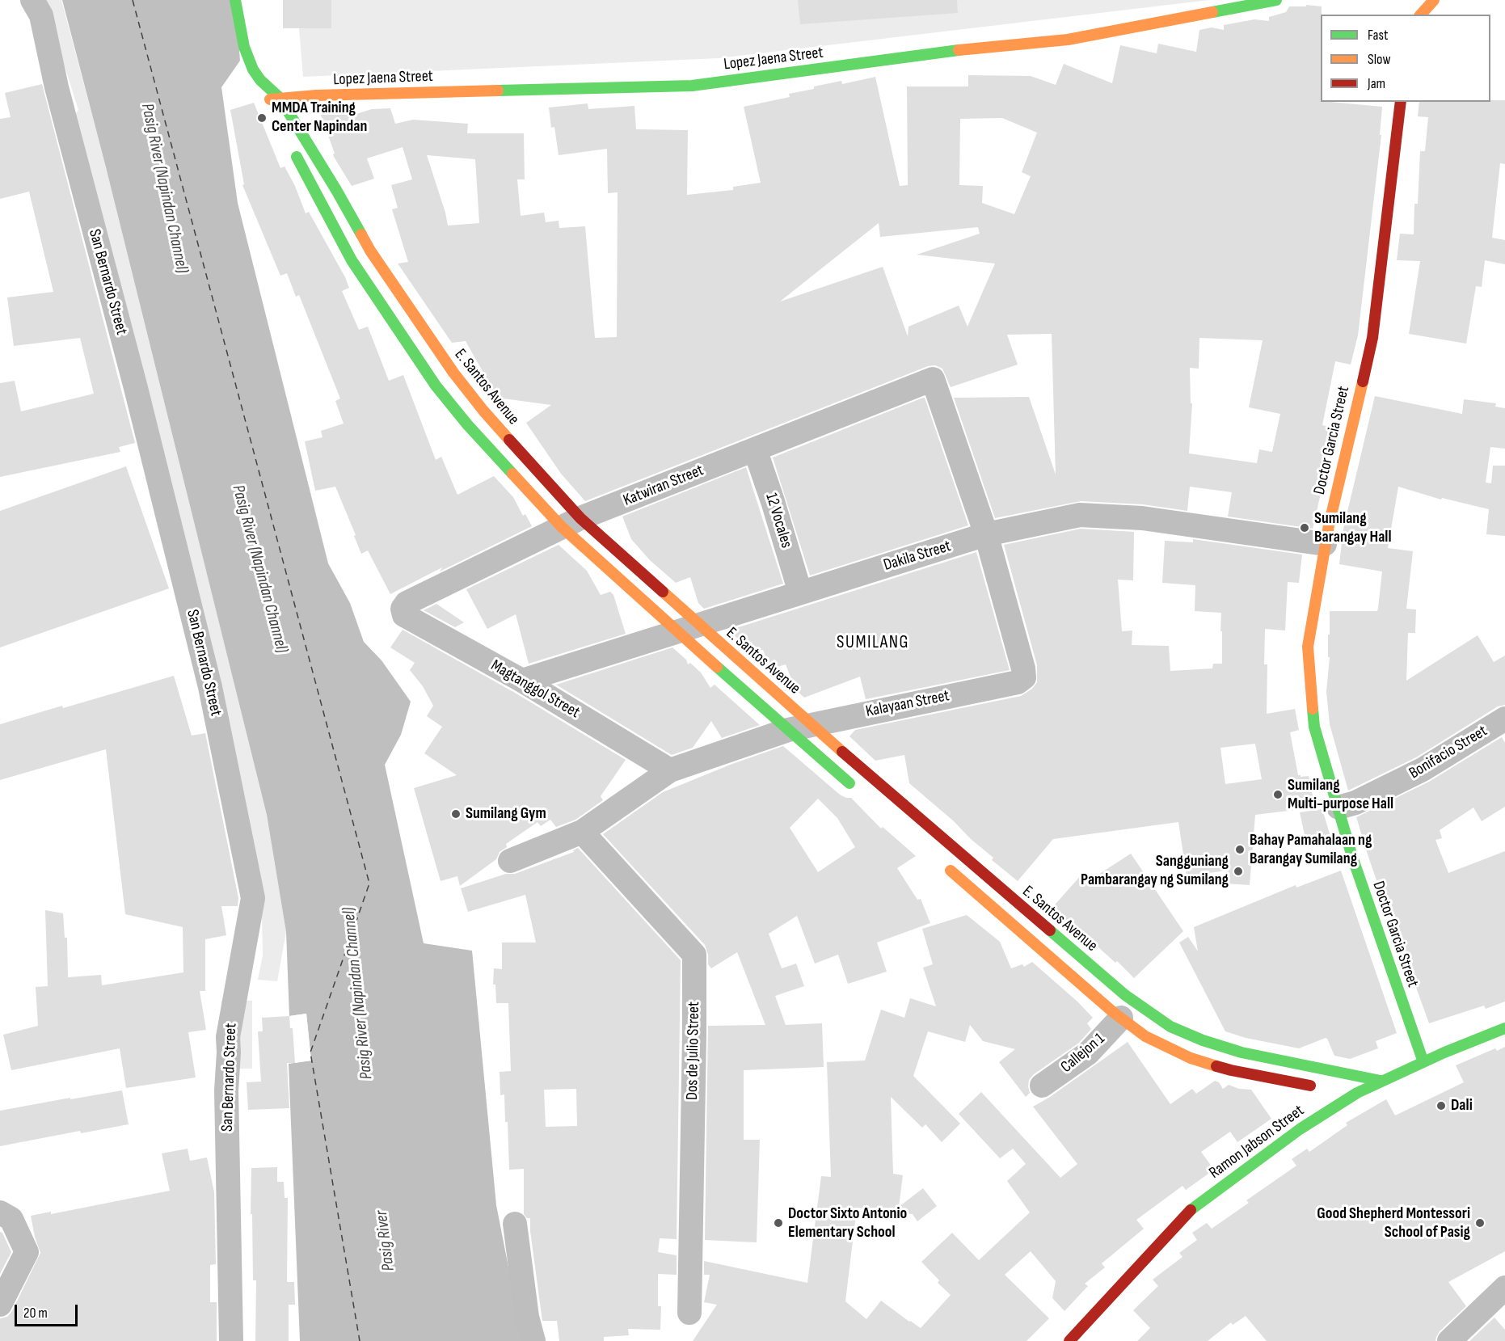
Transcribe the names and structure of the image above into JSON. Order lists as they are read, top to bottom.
{
  "streets": {
    "street": [
      "Lopez Jaena Street",
      "San Bernardo Street",
      "E. Santos Avenue",
      "Doctor Garcia Street",
      "Katwiran Street",
      "12 Vocales",
      "Dakila Street",
      "Magtanggol Street",
      "Kalayaan Street",
      "Bonifacio Street",
      "Dos de Julio Street",
      "Callejon 1",
      "Ramon Jabson Street"
    ]
  },
  "crossings": [
    ["Lopez Jaena Street", "E. Santos Avenue"],
    ["E. Santos Avenue", "Katwiran Street"],
    ["E. Santos Avenue", "Dakila Street"],
    ["E. Santos Avenue", "Kalayaan Street"],
    ["E. Santos Avenue", "Ramon Jabson Street"],
    ["Doctor Garcia Street", "Dakila Street"],
    ["Doctor Garcia Street", "Bonifacio Street"],
    ["Doctor Garcia Street", "Ramon Jabson Street"],
    ["Katwiran Street", "12 Vocales"],
    ["Katwiran Street", "Magtanggol Street"],
    ["Katwiran Street", "Kalayaan Street"],
    ["12 Vocales", "Dakila Street"],
    ["Dakila Street", "Magtanggol Street"],
    ["Dakila Street", "Kalayaan Street"],
    ["Magtanggol Street", "Kalayaan Street"],
    ["Kalayaan Street", "Dos de Julio Street"]
  ],
  "districts": ["SUMILANG"],
  "water": ["Pasig River (Napindan Channel)", "Pasig River"],
  "places": [
    "MMDA Training Center Napindan",
    "Sumilang Barangay Hall",
    "Sumilang Multi-purpose Hall",
    "Sumilang Gym",
    "Bahay Pamahalaan ng Barangay Sumilang",
    "Sangguniang Pambarangay ng Sumilang",
    "Dali",
    "Doctor Sixto Antonio Elementary School",
    "Good Shepherd Montessori School of Pasig"
  ],
  "legend": ["Fast", "Slow", "Jam"],
  "scale_bar": "20 m"
}
